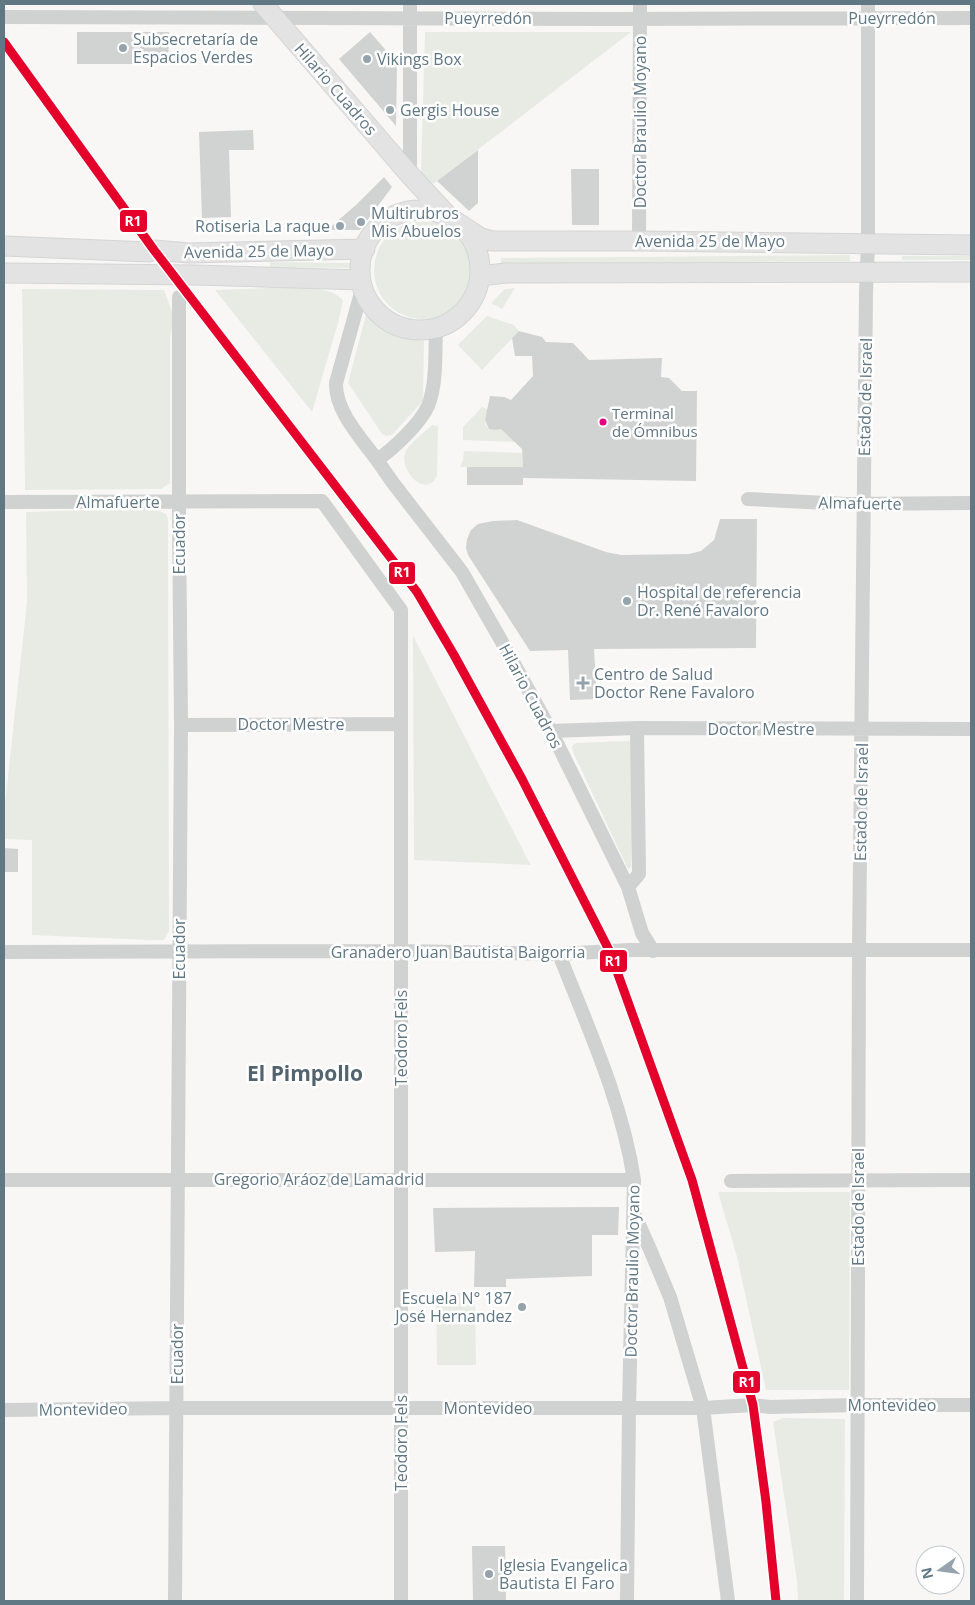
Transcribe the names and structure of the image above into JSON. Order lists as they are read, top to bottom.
{
  "streets": {
    "main road": ["Hilario Cuadros", "Avenida 25 de Mayo"],
    "street": [
      "Pueyrredón",
      "Doctor Braulio Moyano",
      "Estado de Israel",
      "Almafuerte",
      "Ecuador",
      "Doctor Mestre",
      "Granadero Juan Bautista Baigorria",
      "Teodoro Fels",
      "Gregorio Aráoz de Lamadrid",
      "Montevideo"
    ]
  },
  "crossings": [
    ["Pueyrredón", "Hilario Cuadros"],
    ["Pueyrredón", "Doctor Braulio Moyano"],
    ["Pueyrredón", "Estado de Israel"],
    ["Hilario Cuadros", "Avenida 25 de Mayo"],
    ["Hilario Cuadros", "Doctor Mestre"],
    ["Hilario Cuadros", "Granadero Juan Bautista Baigorria"],
    ["Doctor Braulio Moyano", "Avenida 25 de Mayo"],
    ["Doctor Braulio Moyano", "Granadero Juan Bautista Baigorria"],
    ["Doctor Braulio Moyano", "Gregorio Aráoz de Lamadrid"],
    ["Doctor Braulio Moyano", "Montevideo"],
    ["Avenida 25 de Mayo", "Estado de Israel"],
    ["Estado de Israel", "Almafuerte"],
    ["Estado de Israel", "Doctor Mestre"],
    ["Estado de Israel", "Granadero Juan Bautista Baigorria"],
    ["Estado de Israel", "Montevideo"],
    ["Almafuerte", "Ecuador"],
    ["Almafuerte", "Teodoro Fels"],
    ["Ecuador", "Doctor Mestre"],
    ["Ecuador", "Granadero Juan Bautista Baigorria"],
    ["Ecuador", "Gregorio Aráoz de Lamadrid"],
    ["Ecuador", "Montevideo"],
    ["Doctor Mestre", "Teodoro Fels"],
    ["Granadero Juan Bautista Baigorria", "Teodoro Fels"],
    ["Teodoro Fels", "Gregorio Aráoz de Lamadrid"],
    ["Teodoro Fels", "Montevideo"]
  ],
  "districts": ["El Pimpollo"],
  "places": {
    "other": [
      "Subsecretaría de Espacios Verdes",
      "Vikings Box",
      "Gergis House",
      "Multirubros Mis Abuelos",
      "Rotiseria La raque",
      "Terminal de Ómnibus",
      "Hospital de referencia Dr. René Favaloro",
      "Escuela N° 187 José Hernandez",
      "Iglesia Evangelica Bautista El Faro"
    ],
    "health": ["Centro de Salud Doctor Rene Favaloro"]
  },
  "lines": ["transit line R1"],
  "north": "left"
}
